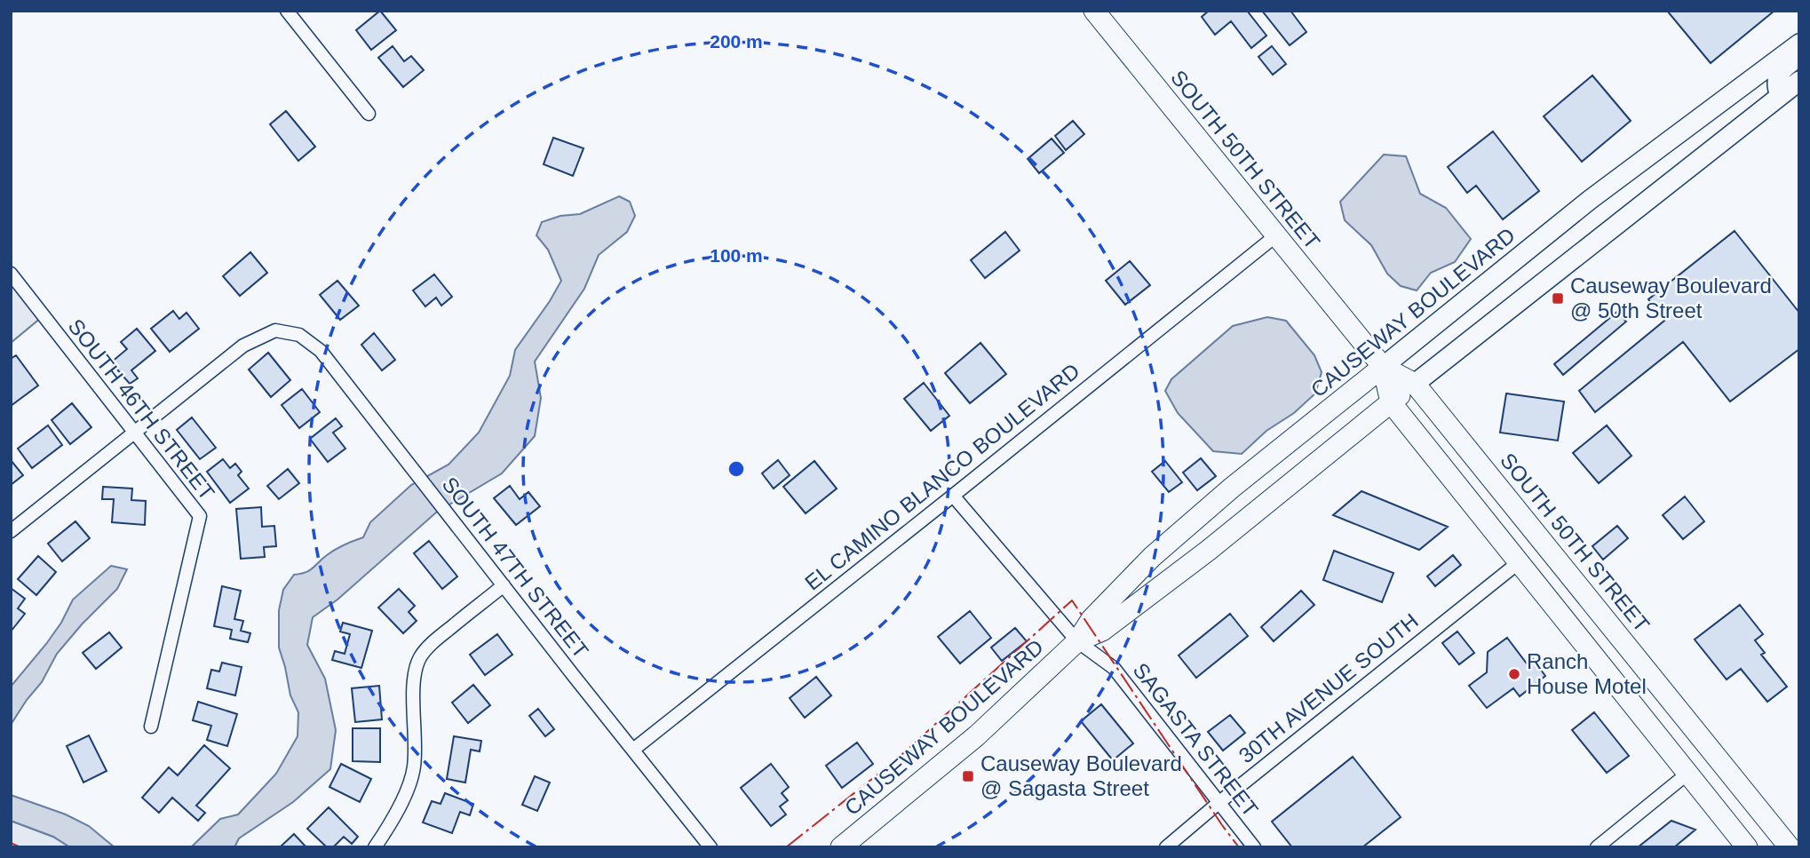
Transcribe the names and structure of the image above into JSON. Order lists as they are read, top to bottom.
{
  "streets": {
    "main road": ["SOUTH 50TH STREET", "CAUSEWAY BOULEVARD"],
    "street": [
      "SOUTH 46TH STREET",
      "EL CAMINO BLANCO BOULEVARD",
      "SOUTH 47TH STREET",
      "30TH AVENUE SOUTH",
      "SAGASTA STREET"
    ]
  },
  "crossings": [
    ["SOUTH 50TH STREET", "CAUSEWAY BOULEVARD"],
    ["SOUTH 50TH STREET", "EL CAMINO BLANCO BOULEVARD"],
    ["SOUTH 50TH STREET", "30TH AVENUE SOUTH"],
    ["CAUSEWAY BOULEVARD", "SAGASTA STREET"],
    ["SOUTH 46TH STREET", "SOUTH 47TH STREET"],
    ["EL CAMINO BLANCO BOULEVARD", "SOUTH 47TH STREET"],
    ["EL CAMINO BLANCO BOULEVARD", "SAGASTA STREET"],
    ["30TH AVENUE SOUTH", "SAGASTA STREET"]
  ],
  "places": {
    "transit": ["Causeway Boulevard @ 50th Street", "Causeway Boulevard @ Sagasta Street"],
    "other": ["Ranch House Motel"]
  },
  "rings": ["200 m", "100 m"]
}
